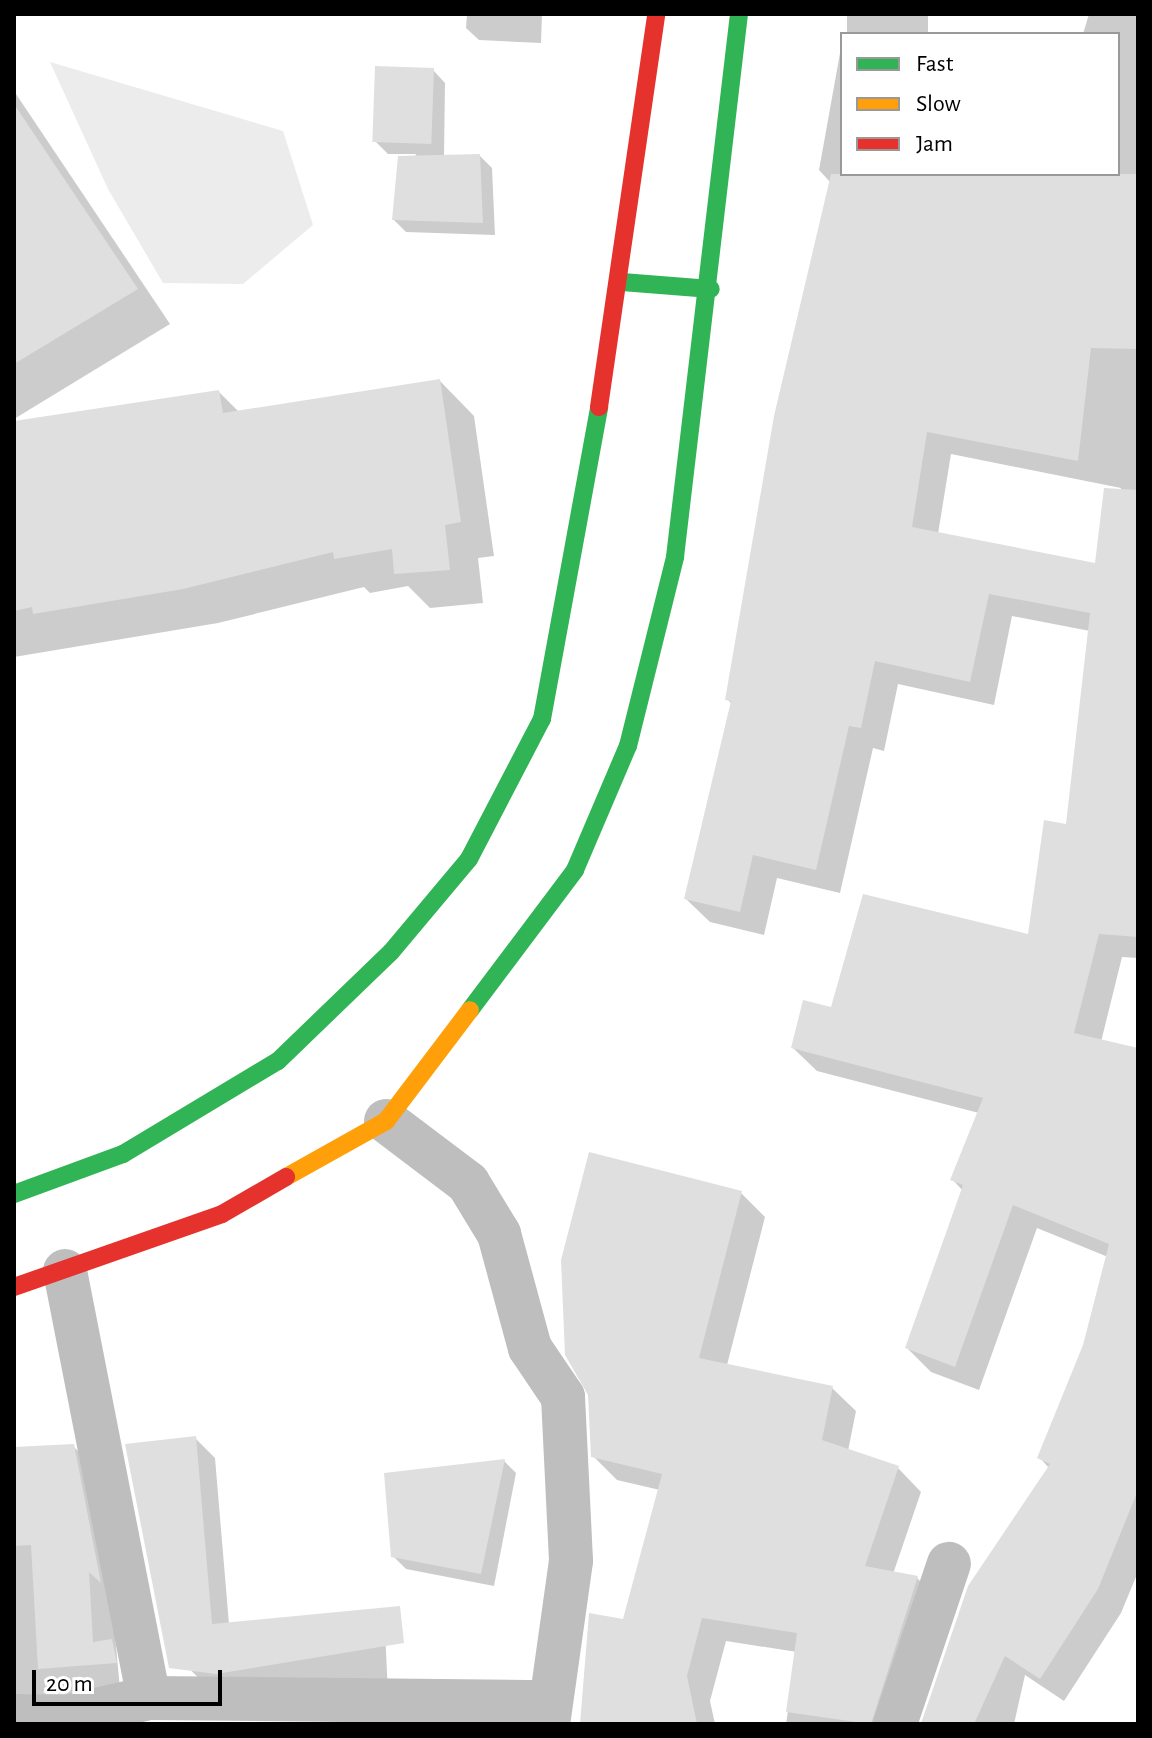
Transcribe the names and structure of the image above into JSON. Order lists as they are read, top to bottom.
{
  "legend": ["Fast", "Slow", "Jam"],
  "scale_bar": "20 m"
}
